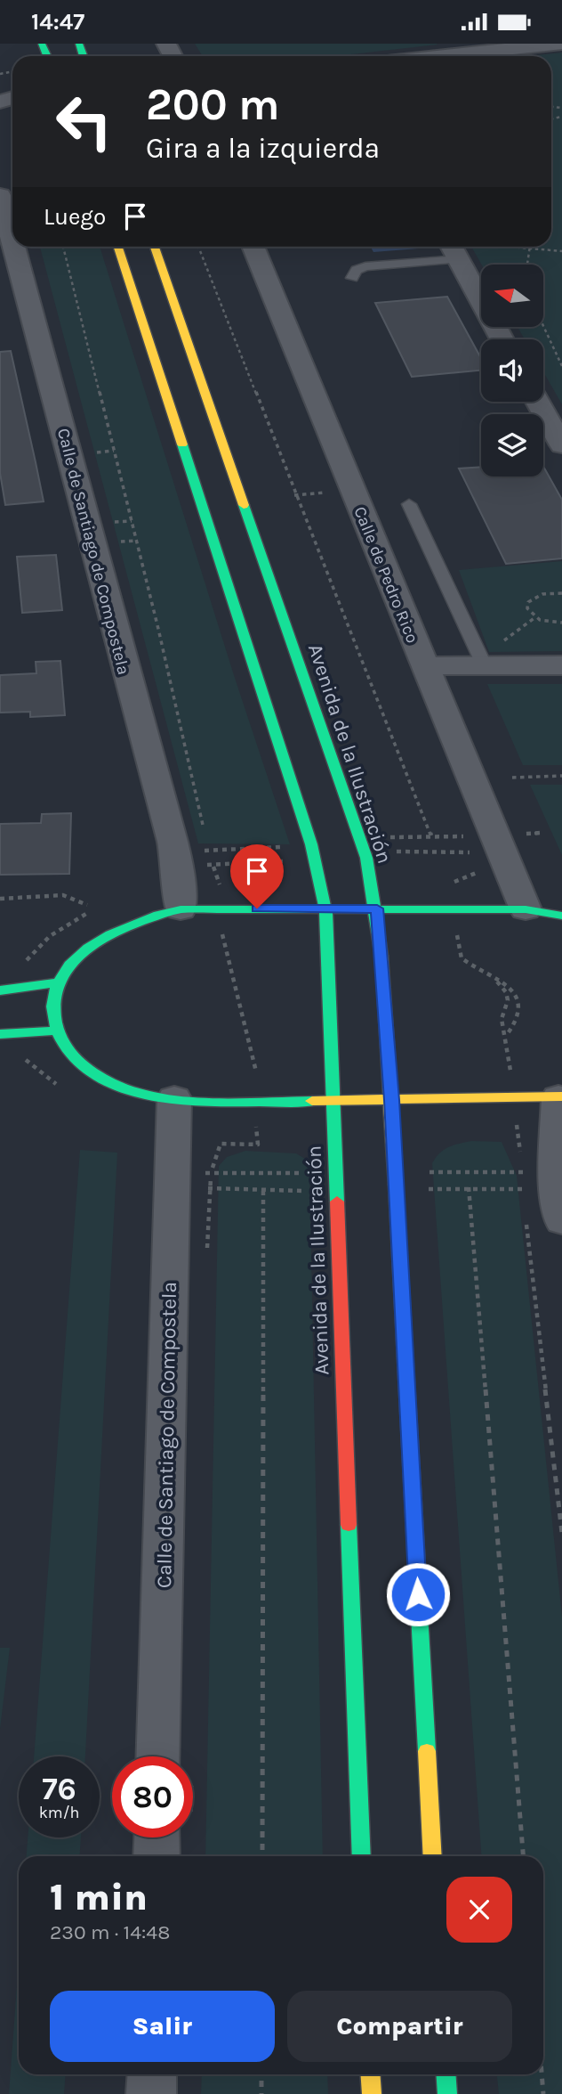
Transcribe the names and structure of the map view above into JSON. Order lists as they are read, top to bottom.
{
  "streets": {
    "main road": ["Avenida de la Ilustración"],
    "street": ["Calle de Santiago de Compostela", "Calle de Pedro Rico"]
  },
  "north": "left",
  "page": {
    "status": "14:47",
    "turn": ["200 m", "Gira a la izquierda"],
    "then": "Luego",
    "speed": "76 km/h",
    "limit": "80",
    "heading": ["1 min", "230 m · 14:48"],
    "buttons": ["Salir", "Compartir"]
  }
}
